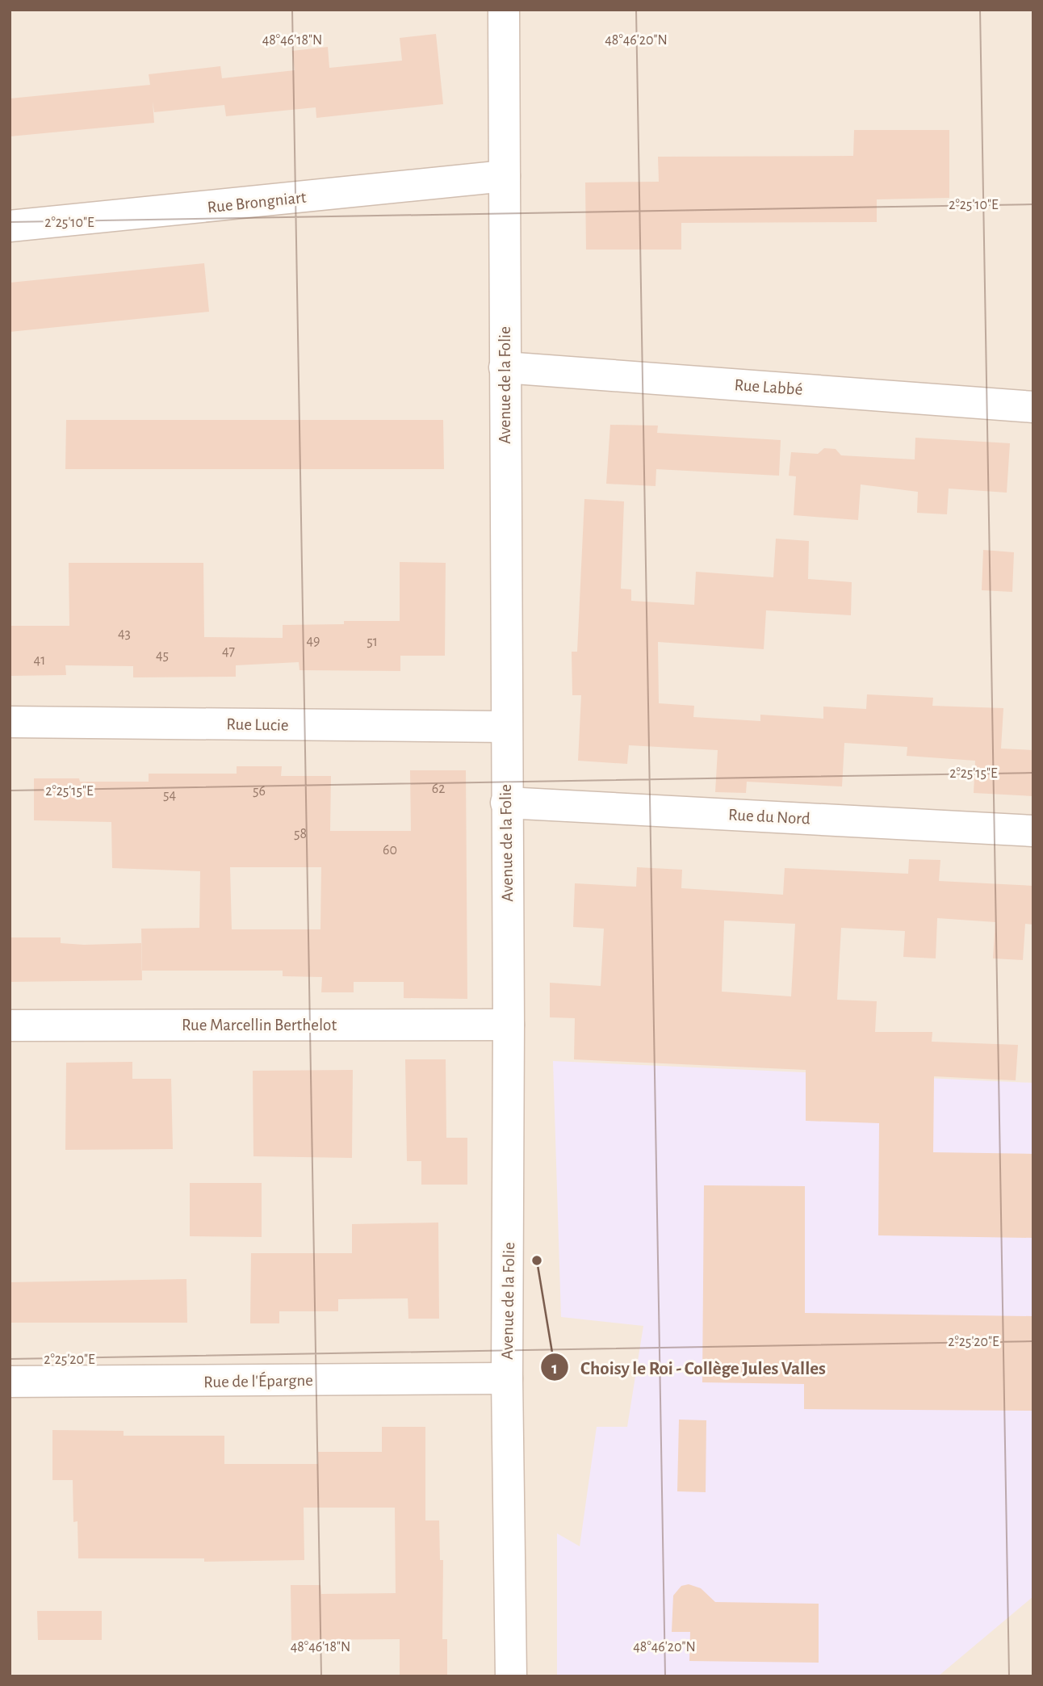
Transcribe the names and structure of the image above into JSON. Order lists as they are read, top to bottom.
{
  "streets": {
    "street": [
      "Rue Brongniart",
      "Avenue de la Folie",
      "Rue Labbé",
      "Rue Lucie",
      "Rue du Nord",
      "Rue Marcellin Berthelot",
      "Rue de l'Épargne"
    ]
  },
  "crossings": [
    ["Rue Brongniart", "Avenue de la Folie"],
    ["Avenue de la Folie", "Rue Labbé"],
    ["Avenue de la Folie", "Rue Lucie"],
    ["Avenue de la Folie", "Rue du Nord"],
    ["Avenue de la Folie", "Rue Marcellin Berthelot"],
    ["Avenue de la Folie", "Rue de l'Épargne"]
  ],
  "places": ["Choisy le Roi - Collège Jules Valles"],
  "house_numbers": [
    "43",
    "49",
    "51",
    "47",
    "45",
    "41",
    "62",
    "56",
    "54",
    "58",
    "60"
  ],
  "coordinates": [
    "48°46'18\"N",
    "48°46'20\"N",
    "2°25'10\"E",
    "2°25'15\"E",
    "2°25'20\"E"
  ]
}
